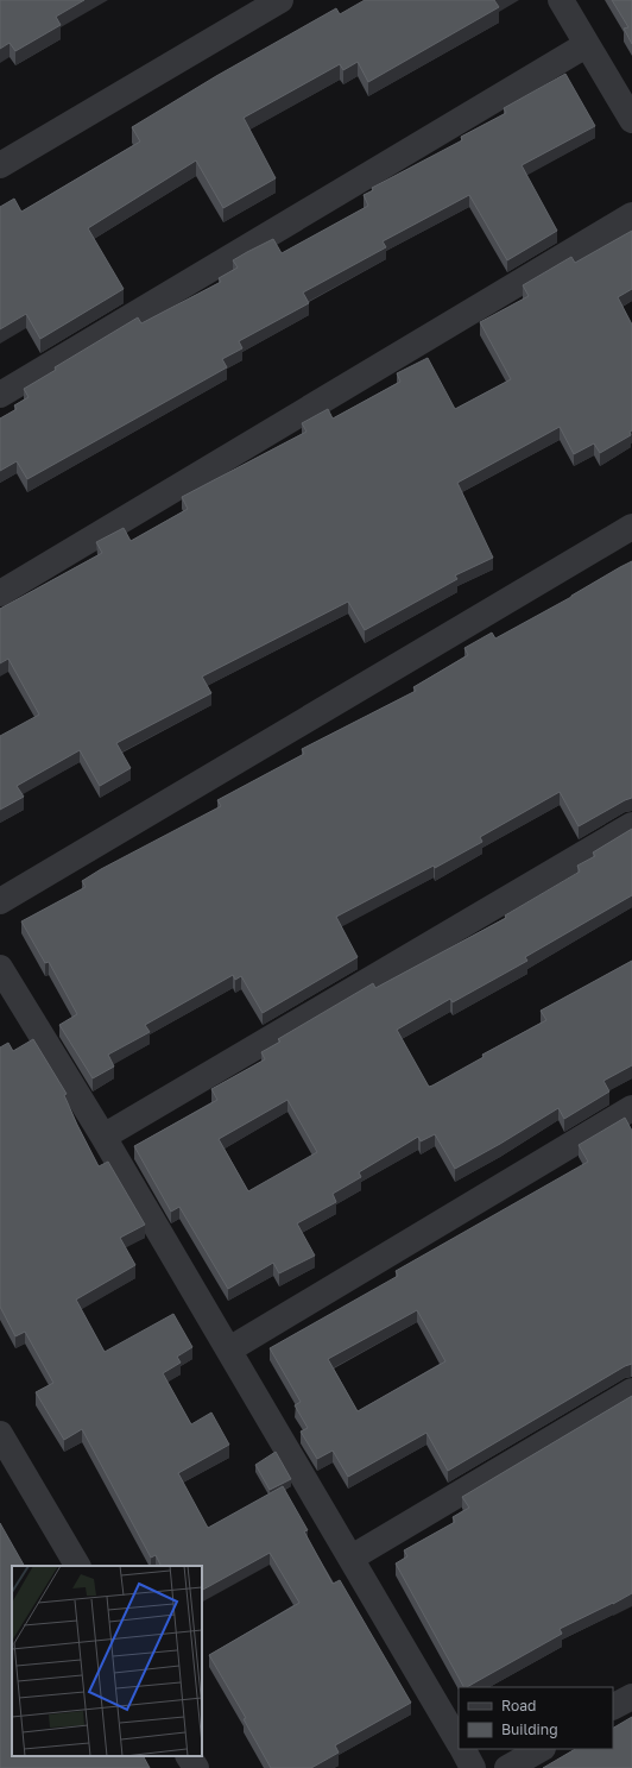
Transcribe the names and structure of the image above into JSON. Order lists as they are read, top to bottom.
{
  "legend": ["Road", "Building"]
}
